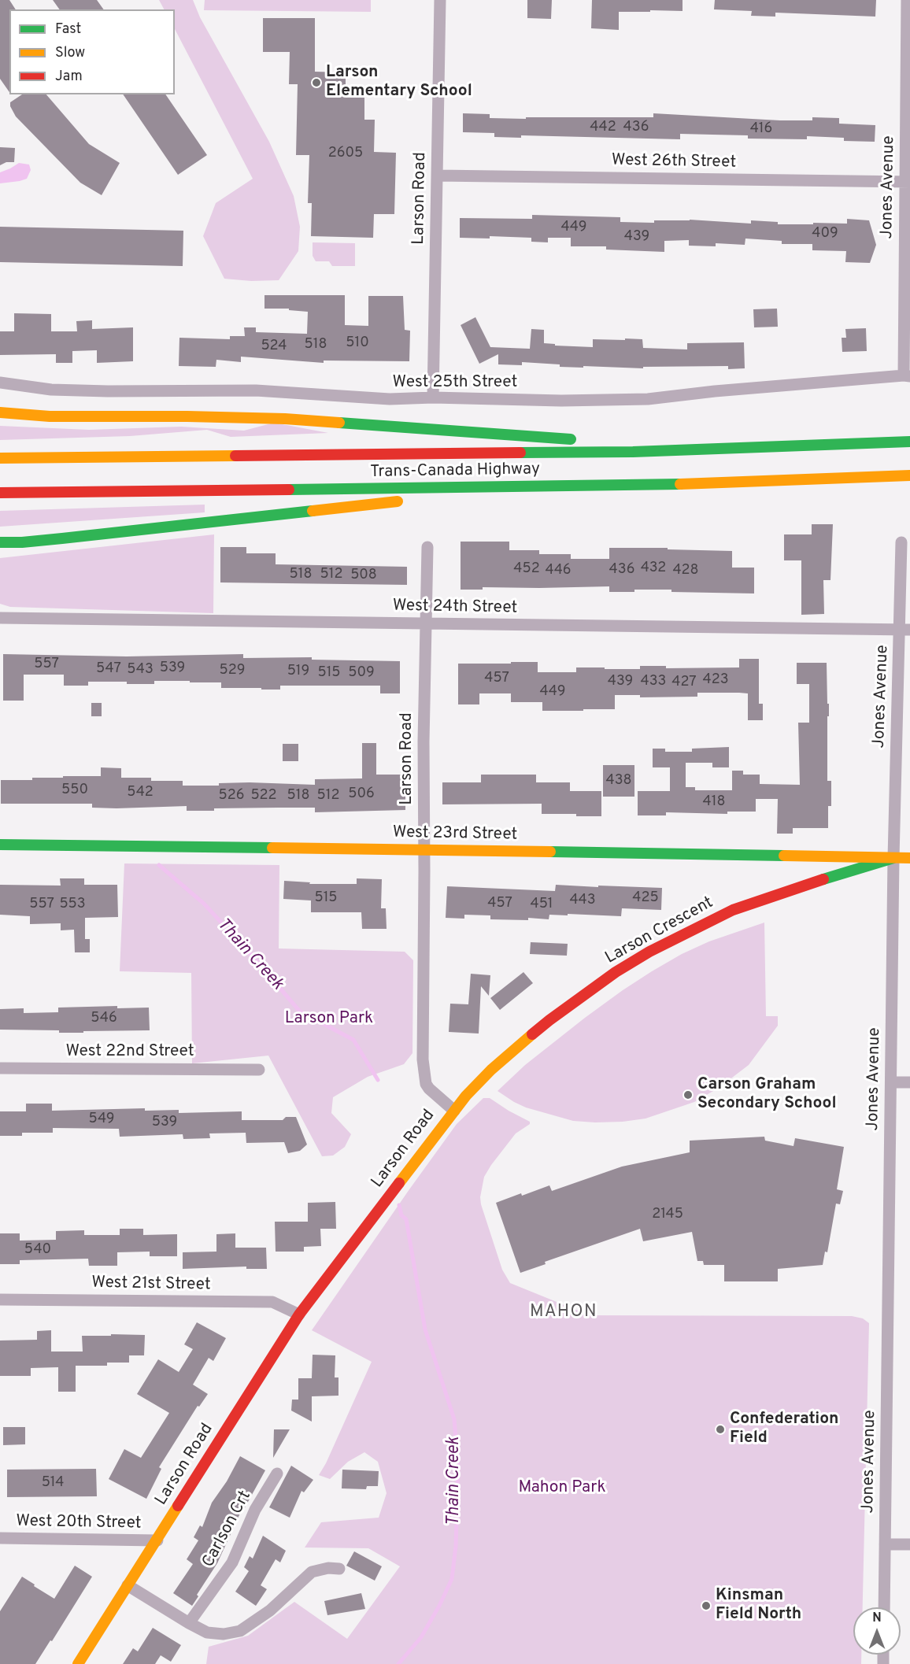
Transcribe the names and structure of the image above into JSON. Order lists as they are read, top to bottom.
{
  "streets": {
    "main road": [
      "Larson Road",
      "Trans-Canada Highway",
      "West 23rd Street",
      "Larson Crescent"
    ],
    "street": [
      "West 26th Street",
      "Jones Avenue",
      "West 25th Street",
      "West 24th Street",
      "West 22nd Street",
      "West 21st Street",
      "West 20th Street",
      "Carlson Crt"
    ]
  },
  "crossings": [
    ["West 26th Street", "Jones Avenue"],
    ["West 26th Street", "Larson Road"],
    ["Jones Avenue", "West 25th Street"],
    ["Jones Avenue", "West 24th Street"],
    ["Jones Avenue", "West 23rd Street"],
    ["Jones Avenue", "Larson Crescent"],
    ["Larson Road", "West 25th Street"],
    ["Larson Road", "West 24th Street"],
    ["Larson Road", "West 23rd Street"],
    ["Larson Road", "Larson Crescent"],
    ["Larson Road", "West 21st Street"],
    ["Larson Road", "West 20th Street"],
    ["West 23rd Street", "Larson Crescent"]
  ],
  "districts": ["MAHON"],
  "water": ["Thain Creek"],
  "parks": ["Larson Park", "Mahon Park"],
  "places": [
    "Larson Elementary School",
    "Carson Graham Secondary School",
    "Confederation Field",
    "Kinsman Field North"
  ],
  "house_numbers": [
    "442",
    "436",
    "416",
    "2605",
    "449",
    "409",
    "439",
    "510",
    "518",
    "524",
    "432",
    "452",
    "436",
    "446",
    "428",
    "518",
    "512",
    "508",
    "557",
    "539",
    "547",
    "543",
    "529",
    "519",
    "515",
    "509",
    "457",
    "423",
    "439",
    "433",
    "427",
    "449",
    "438",
    "550",
    "542",
    "506",
    "526",
    "522",
    "518",
    "512",
    "418",
    "515",
    "425",
    "443",
    "457",
    "557",
    "553",
    "451",
    "546",
    "549",
    "539",
    "2145",
    "540",
    "514"
  ],
  "legend": ["Fast", "Slow", "Jam"],
  "north": "top"
}
